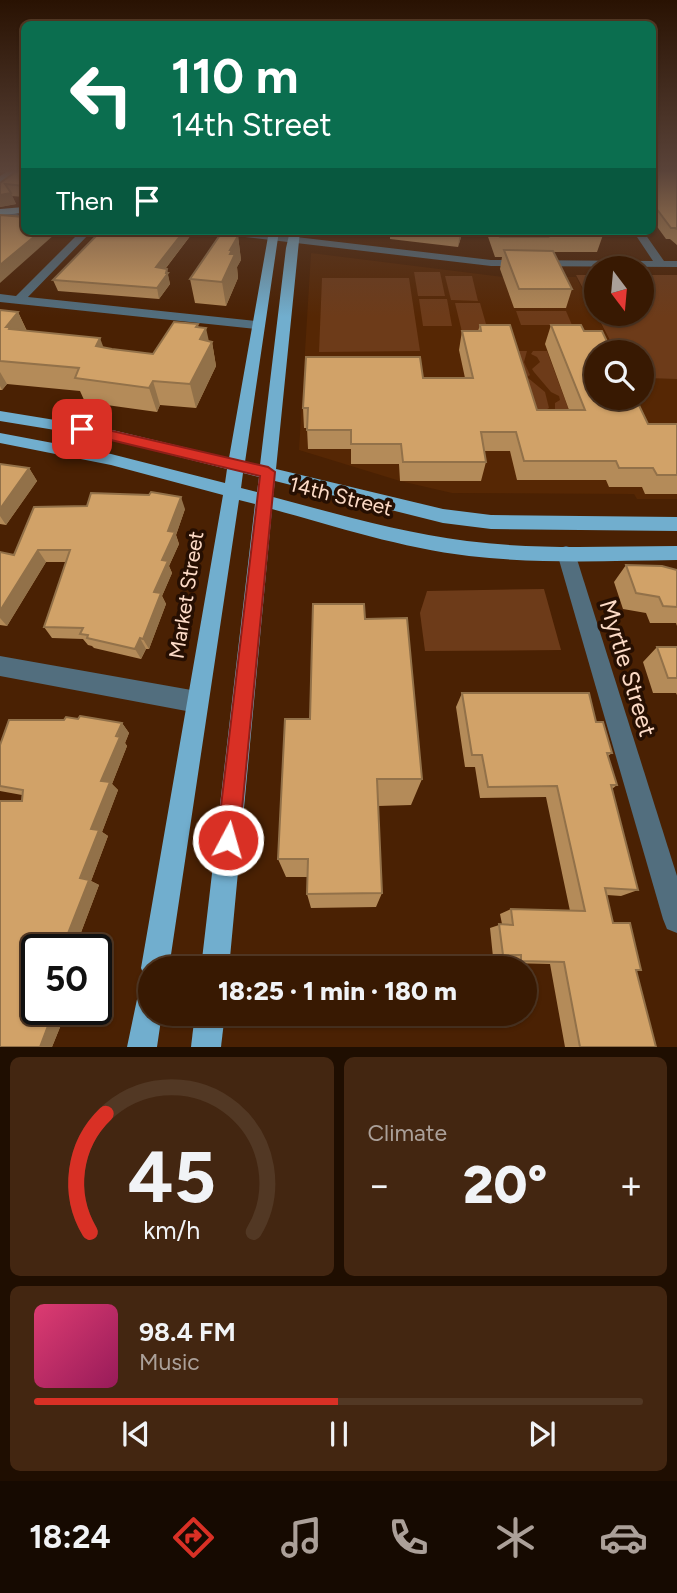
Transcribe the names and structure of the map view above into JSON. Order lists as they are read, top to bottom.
{
  "streets": {
    "main road": ["14th Street", "Market Street"],
    "street": ["Myrtle Street"]
  },
  "crossings": [
    ["14th Street", "Market Street"],
    ["14th Street", "Myrtle Street"]
  ],
  "north": "bottom",
  "page": {
    "turn": ["110 m", "14th Street"],
    "then": "Then",
    "limit": "50",
    "trip": "18:25 · 1 min · 180 m",
    "tile": "Climate",
    "heat": ["−", "20°", "+"],
    "song": ["98.4 FM", "Music"],
    "tabs": "18:24",
    "gauge": ["45", "km/h"]
  }
}
